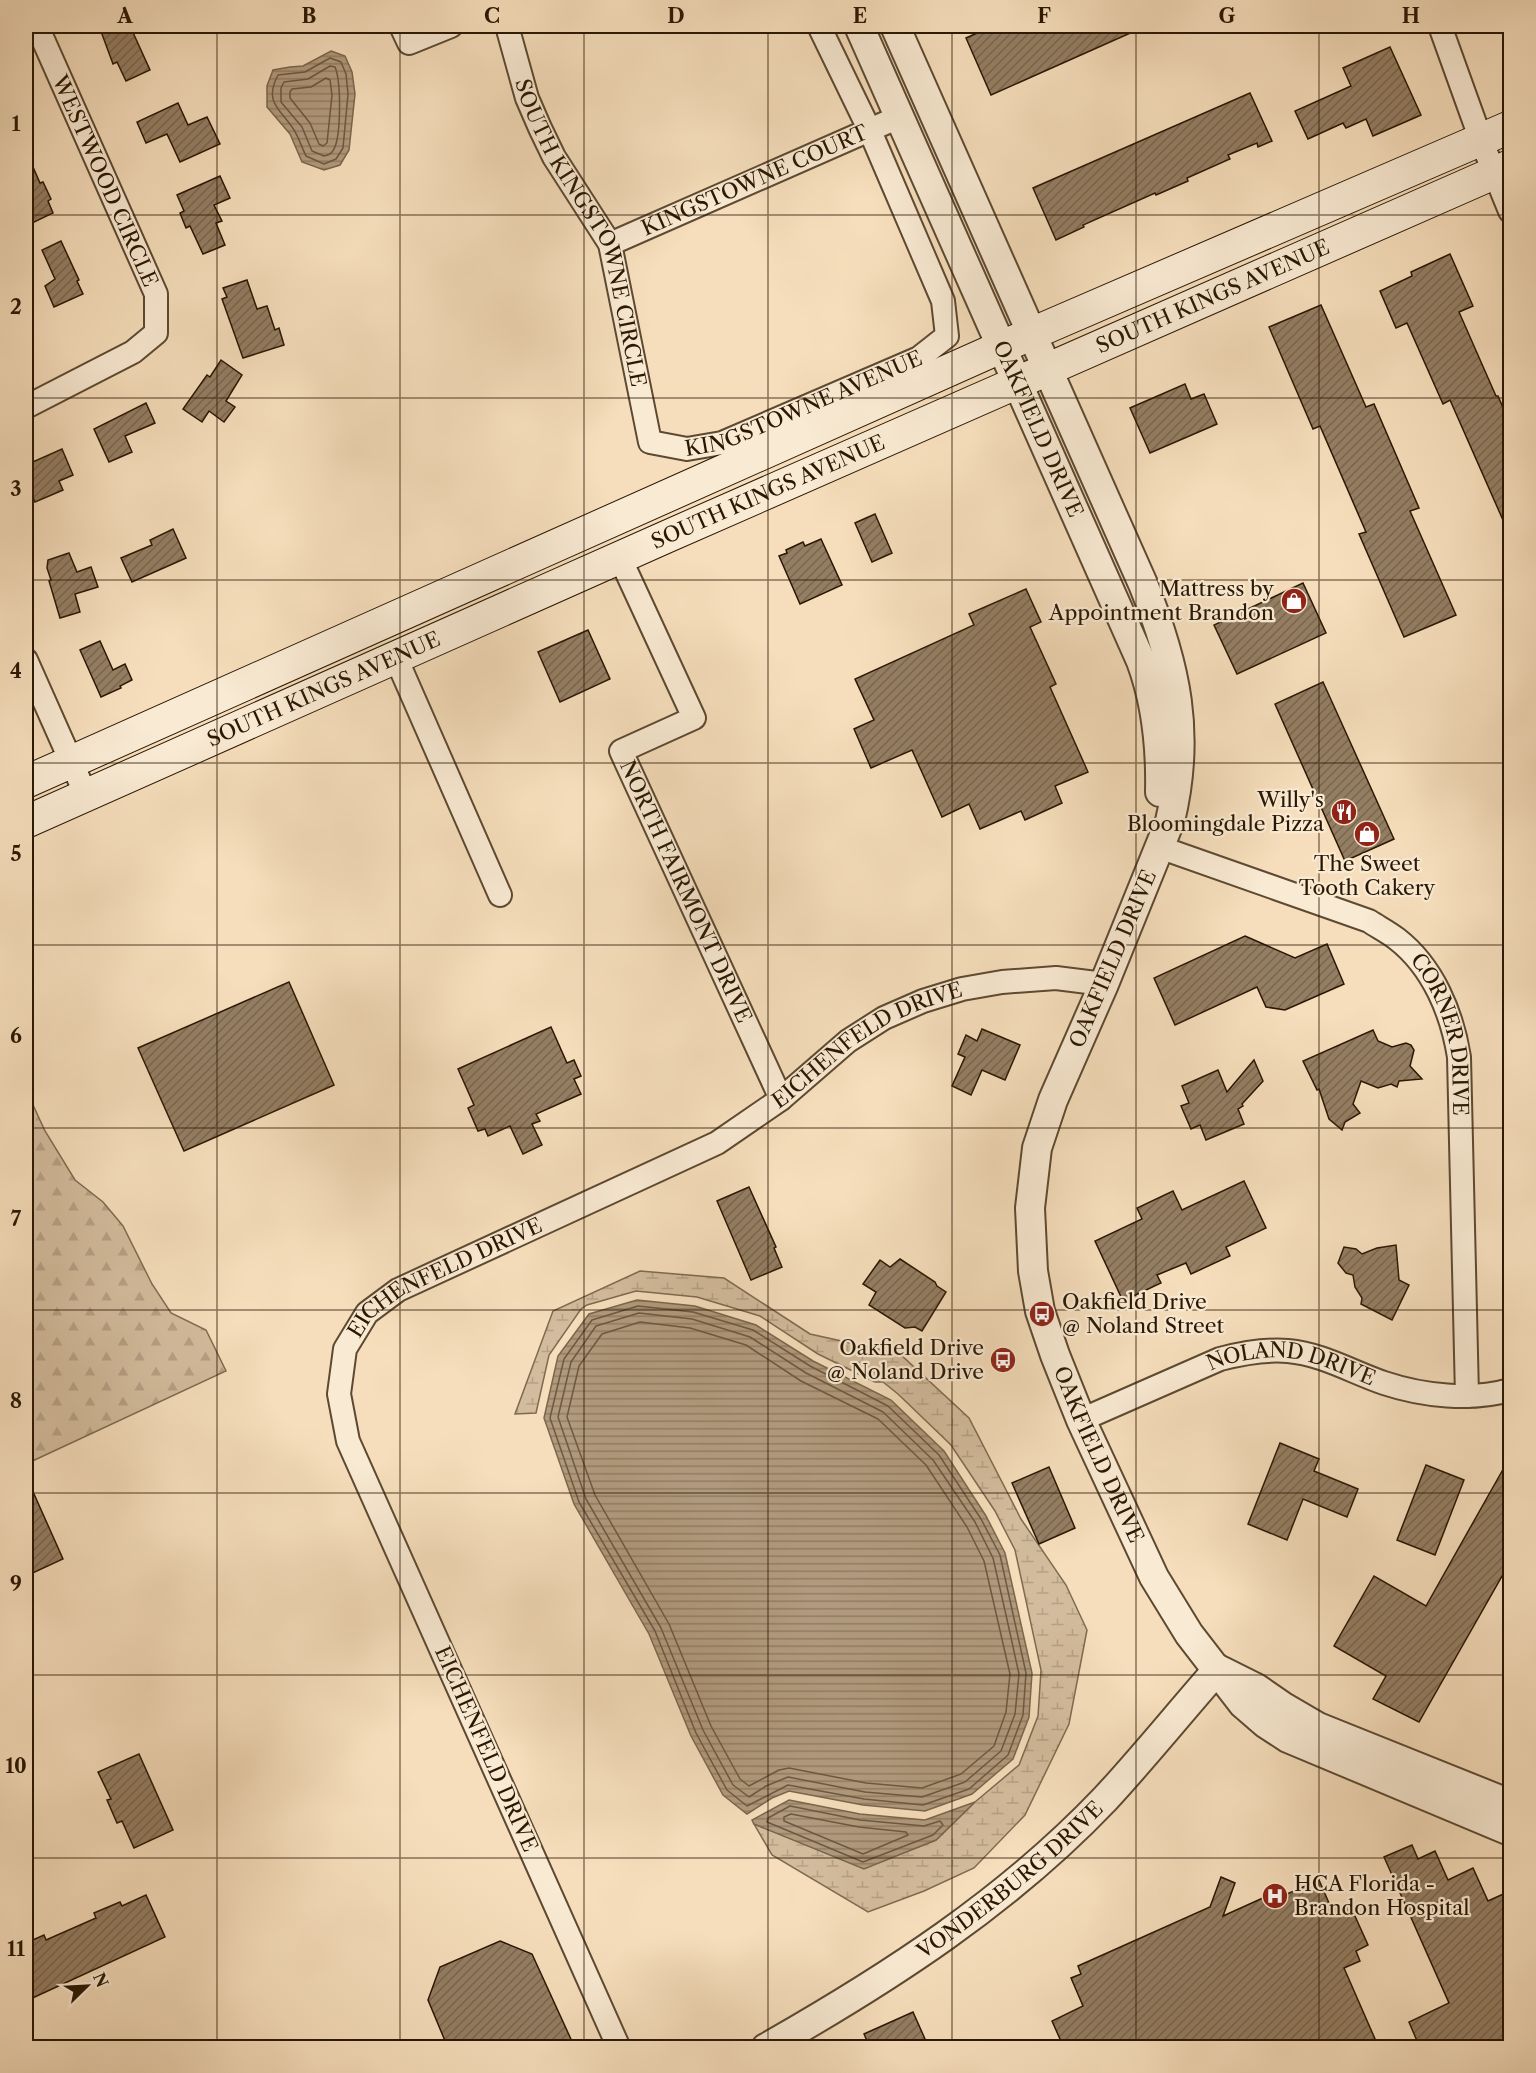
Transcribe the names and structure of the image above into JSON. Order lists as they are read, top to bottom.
{
  "streets": {
    "main road": ["SOUTH KINGS AVENUE"],
    "street": [
      "WESTWOOD CIRCLE",
      "KINGSTOWNE COURT",
      "SOUTH KINGSTOWNE CIRCLE",
      "KINGSTOWNE AVENUE",
      "OAKFIELD DRIVE",
      "NORTH FAIRMONT DRIVE",
      "CORNER DRIVE",
      "EICHENFELD DRIVE",
      "NOLAND DRIVE",
      "VONDERBURG DRIVE"
    ]
  },
  "crossings": [
    ["KINGSTOWNE COURT", "SOUTH KINGSTOWNE CIRCLE"],
    ["KINGSTOWNE COURT", "KINGSTOWNE AVENUE"],
    ["KINGSTOWNE COURT", "OAKFIELD DRIVE"],
    ["SOUTH KINGSTOWNE CIRCLE", "KINGSTOWNE AVENUE"],
    ["SOUTH KINGS AVENUE", "OAKFIELD DRIVE"],
    ["SOUTH KINGS AVENUE", "NORTH FAIRMONT DRIVE"],
    ["OAKFIELD DRIVE", "CORNER DRIVE"],
    ["OAKFIELD DRIVE", "EICHENFELD DRIVE"],
    ["OAKFIELD DRIVE", "NOLAND DRIVE"],
    ["OAKFIELD DRIVE", "VONDERBURG DRIVE"],
    ["NORTH FAIRMONT DRIVE", "EICHENFELD DRIVE"],
    ["CORNER DRIVE", "NOLAND DRIVE"]
  ],
  "places": {
    "shop": ["Mattress by Appointment Brandon", "The Sweet Tooth Cakery"],
    "restaurant": ["Willy's Bloomingdale Pizza"],
    "bus stop": ["Oakfield Drive @ Noland Street", "Oakfield Drive @ Noland Drive"],
    "hospital": ["HCA Florida - Brandon Hospital"]
  },
  "north": "top right",
  "grid": {
    "columns": [
      "A",
      "B",
      "C",
      "D",
      "E",
      "F",
      "G",
      "H"
    ],
    "rows": [
      "1",
      "2",
      "3",
      "4",
      "5",
      "6",
      "7",
      "8",
      "9",
      "10",
      "11"
    ]
  }
}
